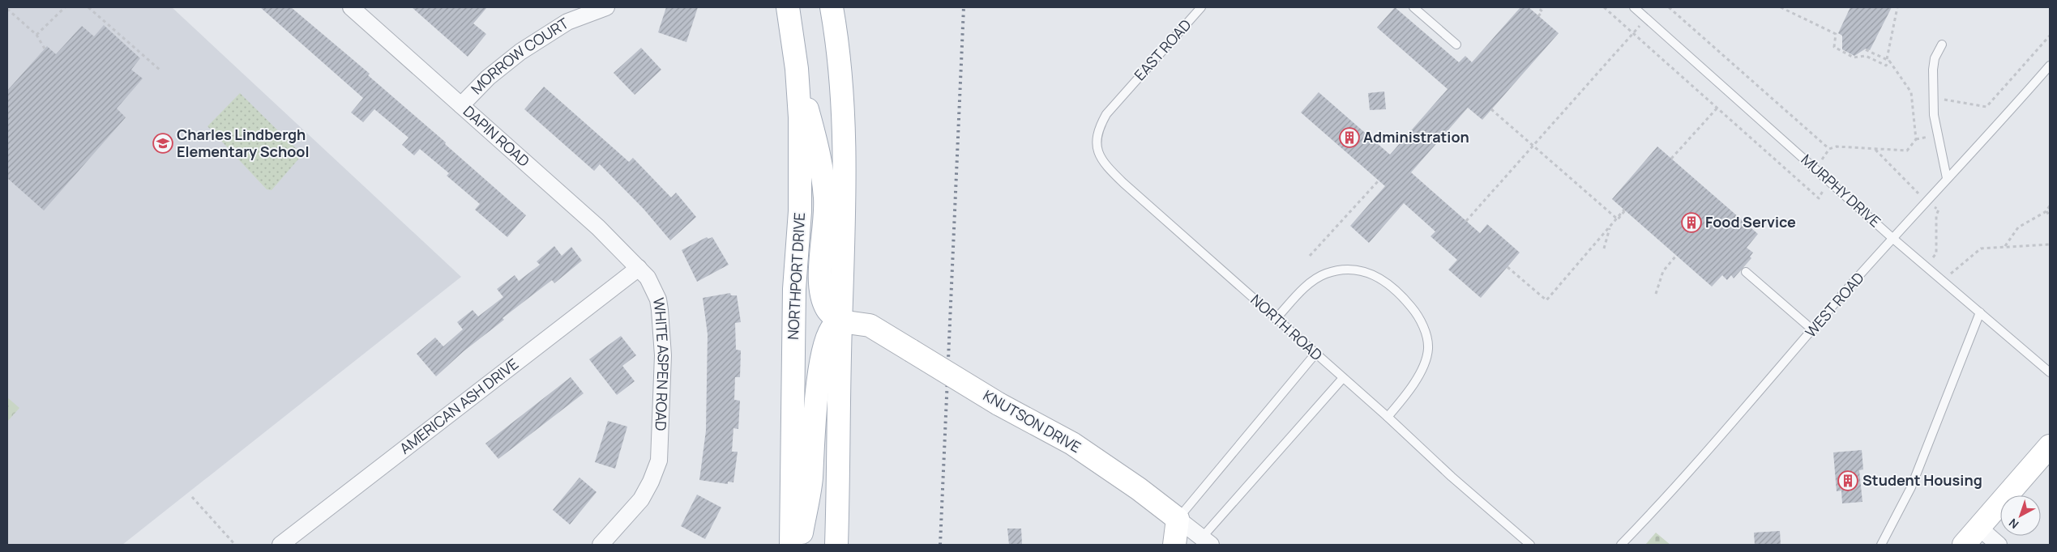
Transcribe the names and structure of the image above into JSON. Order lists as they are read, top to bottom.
{
  "streets": {
    "main road": ["NORTHPORT DRIVE", "KNUTSON DRIVE"],
    "street": [
      "MORROW COURT",
      "DAPIN ROAD",
      "WHITE ASPEN ROAD",
      "AMERICAN ASH DRIVE"
    ],
    "lane": [
      "EAST ROAD",
      "MURPHY DRIVE",
      "WEST ROAD",
      "NORTH ROAD"
    ]
  },
  "crossings": [
    ["EAST ROAD", "NORTH ROAD"],
    ["MORROW COURT", "DAPIN ROAD"],
    ["DAPIN ROAD", "WHITE ASPEN ROAD"],
    ["DAPIN ROAD", "AMERICAN ASH DRIVE"],
    ["MURPHY DRIVE", "WEST ROAD"],
    ["WHITE ASPEN ROAD", "AMERICAN ASH DRIVE"]
  ],
  "places": {
    "building": ["Administration", "Food Service", "Student Housing"],
    "school or university": ["Charles Lindbergh Elementary School"]
  },
  "north": "bottom left"
}
